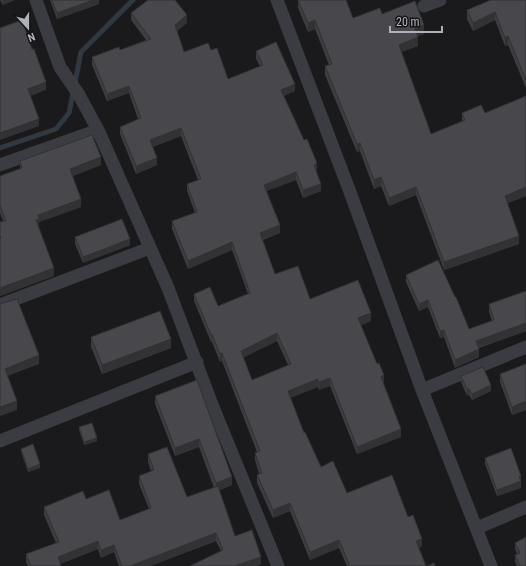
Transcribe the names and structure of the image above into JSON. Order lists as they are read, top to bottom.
{
  "scale_bar": "20 m",
  "north": "bottom"
}
